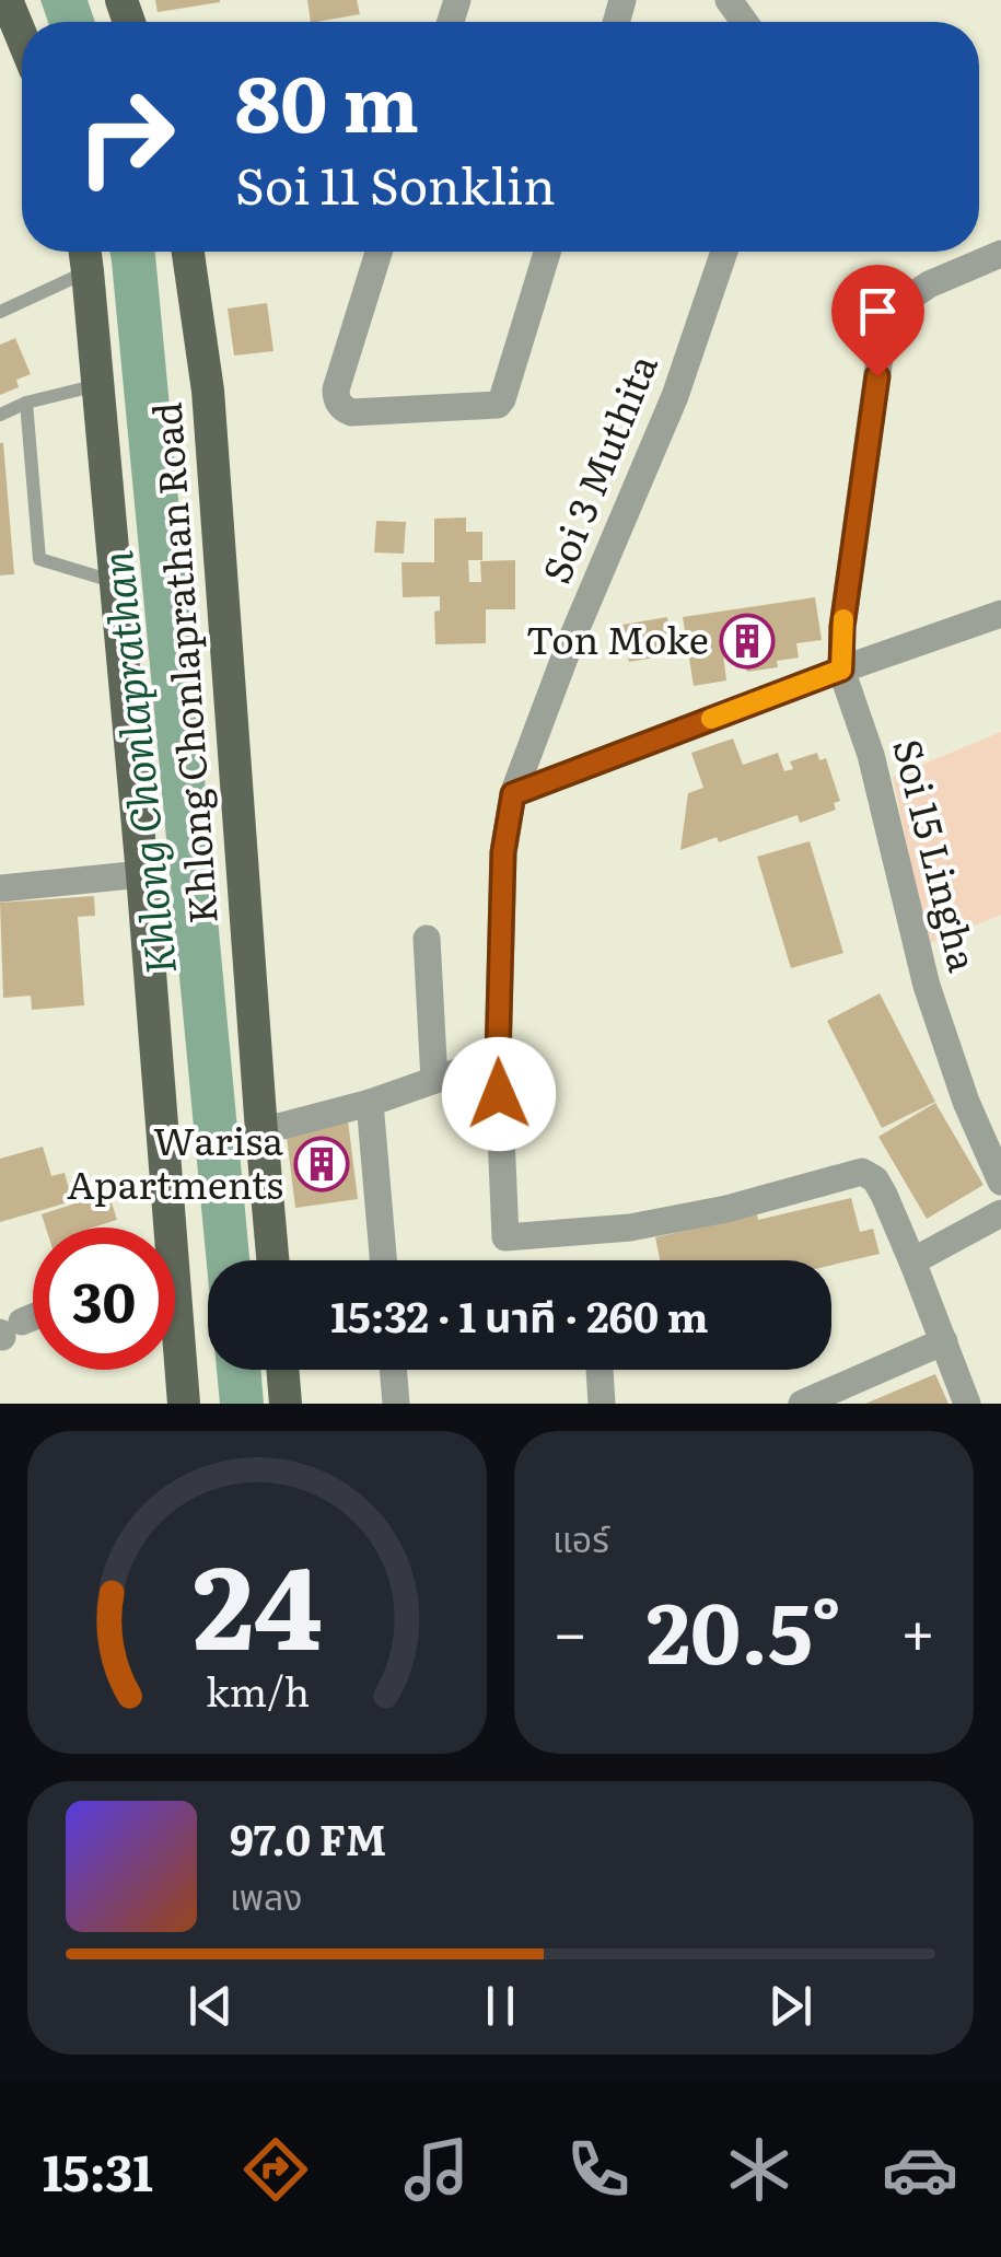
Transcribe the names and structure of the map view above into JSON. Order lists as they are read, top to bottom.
{
  "streets": {
    "main road": ["Khlong Chonlaprathan Road"],
    "street": ["Soi 3 Muthita", "Soi 15 Lingha"]
  },
  "water": ["Khlong Chonlaprathan"],
  "places": {
    "building": ["Ton Moke", "Warisa Apartments"]
  },
  "page": {
    "turn": ["80 m", "Soi 11 Sonklin"],
    "limit": "30",
    "trip": "15:32 · 1 นาที · 260 m",
    "tile": "แอร์",
    "heat": ["−", "20.5°", "+"],
    "song": ["97.0 FM", "เพลง"],
    "tabs": "15:31",
    "gauge": ["24", "km/h"]
  }
}
